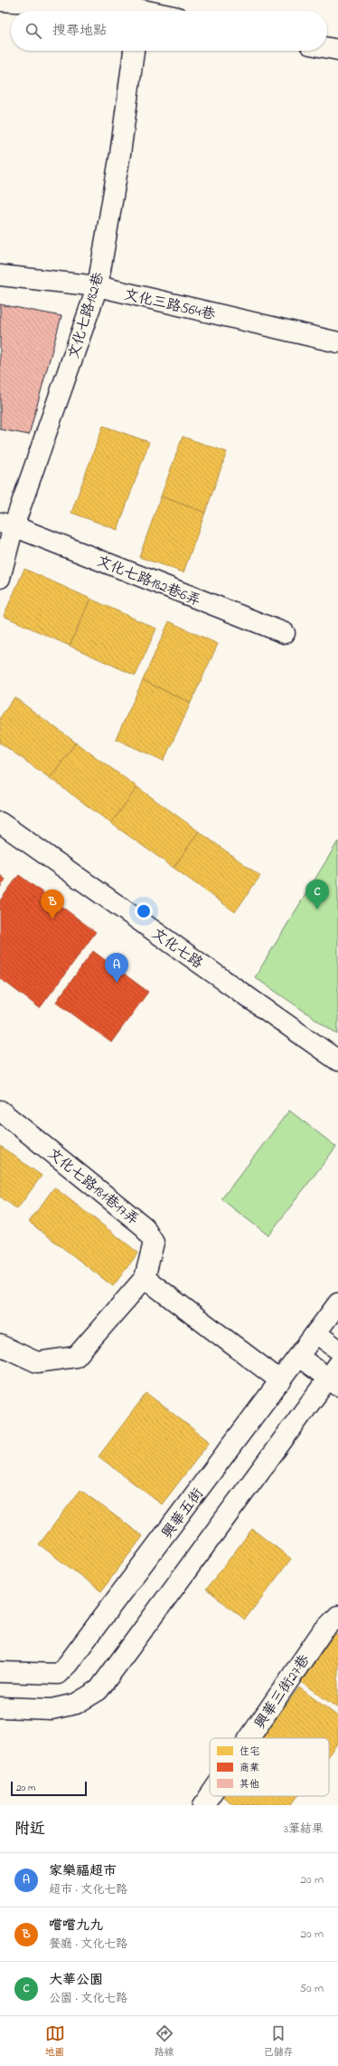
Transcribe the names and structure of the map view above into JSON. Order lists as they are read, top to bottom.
{
  "streets": {
    "street": [
      "文化三路564巷",
      "文化七路182巷",
      "文化七路182巷6弄",
      "文化七路",
      "文化七路181巷17弄",
      "興華五街",
      "興華三街27巷"
    ]
  },
  "crossings": [
    ["文化三路564巷", "文化七路182巷"],
    ["文化七路182巷", "文化七路182巷6弄"]
  ],
  "legend": ["住宅", "商業", "其他"],
  "scale_bar": "20 m",
  "page": {
    "search": "搜尋地點",
    "pins": ["C", "B", "A"],
    "scale": "20 m",
    "heading": ["附近", "3筆結果"],
    "list": [
      {
        "mark": "A",
        "name": "家樂福超市",
        "note": "超市 · 文化七路",
        "value": "20 m"
      },
      {
        "mark": "B",
        "name": "嚐嚐九九",
        "note": "餐廳 · 文化七路",
        "value": "20 m"
      },
      {
        "mark": "C",
        "name": "大華公園",
        "note": "公園 · 文化七路",
        "value": "50 m"
      }
    ],
    "nav": ["地圖", "路線", "已儲存"]
  }
}
